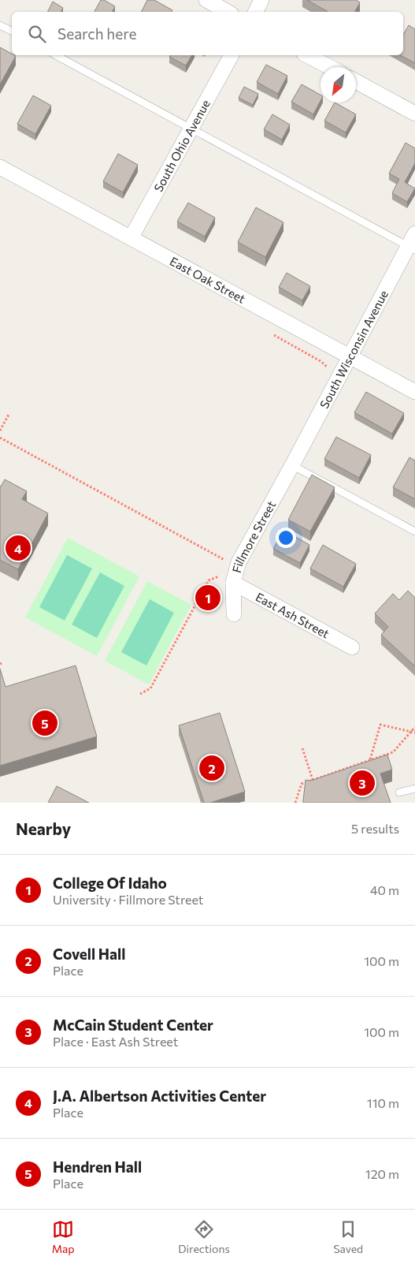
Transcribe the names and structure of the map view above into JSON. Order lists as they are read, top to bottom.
{
  "streets": {
    "street": [
      "South Ohio Avenue",
      "East Oak Street",
      "South Wisconsin Avenue",
      "Fillmore Street",
      "East Ash Street"
    ]
  },
  "crossings": [
    ["South Ohio Avenue", "East Oak Street"],
    ["East Oak Street", "South Wisconsin Avenue"],
    ["South Wisconsin Avenue", "Fillmore Street"],
    ["Fillmore Street", "East Ash Street"]
  ],
  "north": "bottom left",
  "page": {
    "search": "Search here",
    "pins": [
      "4",
      "1",
      "5",
      "2",
      "3"
    ],
    "heading": ["Nearby", "5 results"],
    "list": [
      {
        "mark": "1",
        "name": "College Of Idaho",
        "note": "University · Fillmore Street",
        "value": "40 m"
      },
      {
        "mark": "2",
        "name": "Covell Hall",
        "note": "Place",
        "value": "100 m"
      },
      {
        "mark": "3",
        "name": "McCain Student Center",
        "note": "Place · East Ash Street",
        "value": "100 m"
      },
      {
        "mark": "4",
        "name": "J.A. Albertson Activities Center",
        "note": "Place",
        "value": "110 m"
      },
      {
        "mark": "5",
        "name": "Hendren Hall",
        "note": "Place",
        "value": "120 m"
      }
    ],
    "nav": ["Map", "Directions", "Saved"]
  }
}
